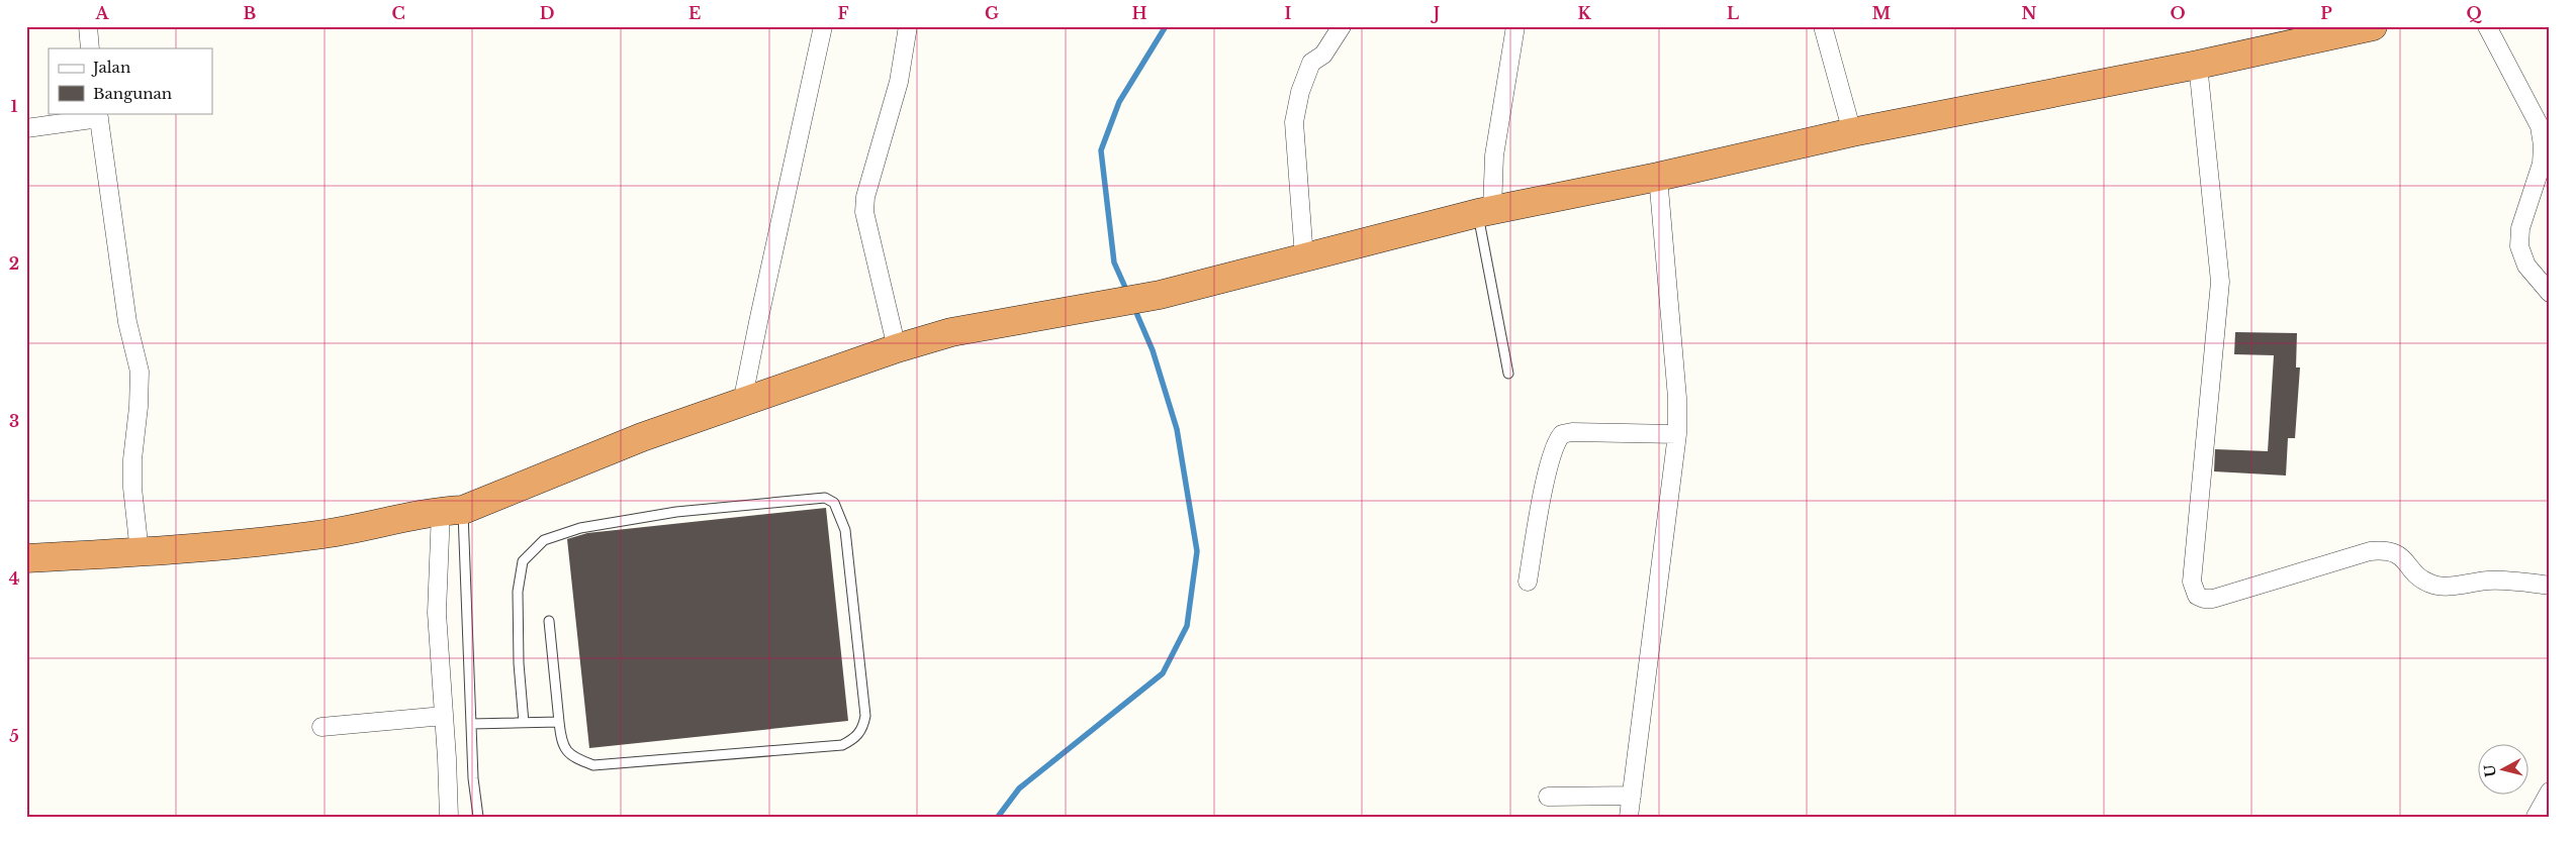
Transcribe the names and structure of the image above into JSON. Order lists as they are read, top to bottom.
{
  "legend": ["Jalan", "Bangunan"],
  "north": "left",
  "grid": {
    "columns": [
      "A",
      "B",
      "C",
      "D",
      "E",
      "F",
      "G",
      "H",
      "I",
      "J",
      "K",
      "L",
      "M",
      "N",
      "O",
      "P",
      "Q"
    ],
    "rows": [
      "1",
      "2",
      "3",
      "4",
      "5"
    ]
  }
}
